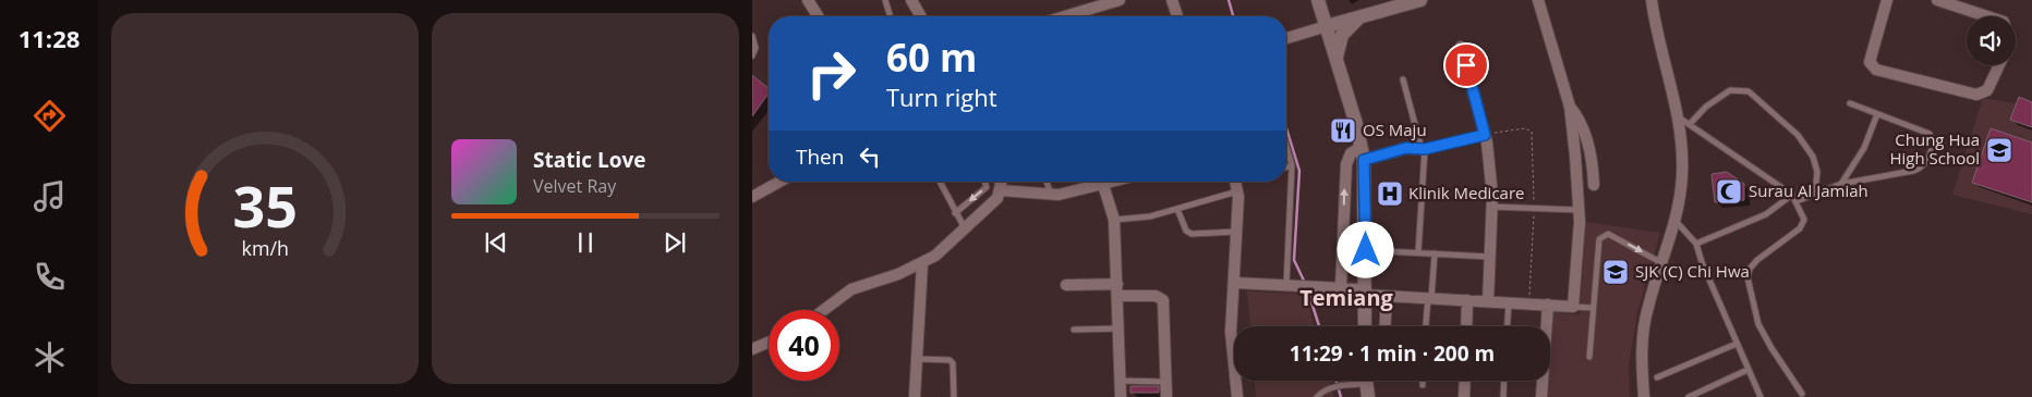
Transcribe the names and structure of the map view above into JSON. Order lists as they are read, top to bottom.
{
  "districts": ["Temiang"],
  "places": {
    "restaurant": ["OS Maju"],
    "school or university": ["Chung Hua High School", "SJK (C) Chi Hwa"],
    "mosque": ["Surau Al Jamiah"],
    "hospital": ["Klinik Medicare"]
  },
  "page": {
    "tabs": "11:28",
    "turn": ["60 m", "Turn right"],
    "then": "Then",
    "song": ["Static Love", "Velvet Ray"],
    "limit": "40",
    "trip": "11:29 · 1 min · 200 m",
    "gauge": ["35", "km/h"]
  }
}
